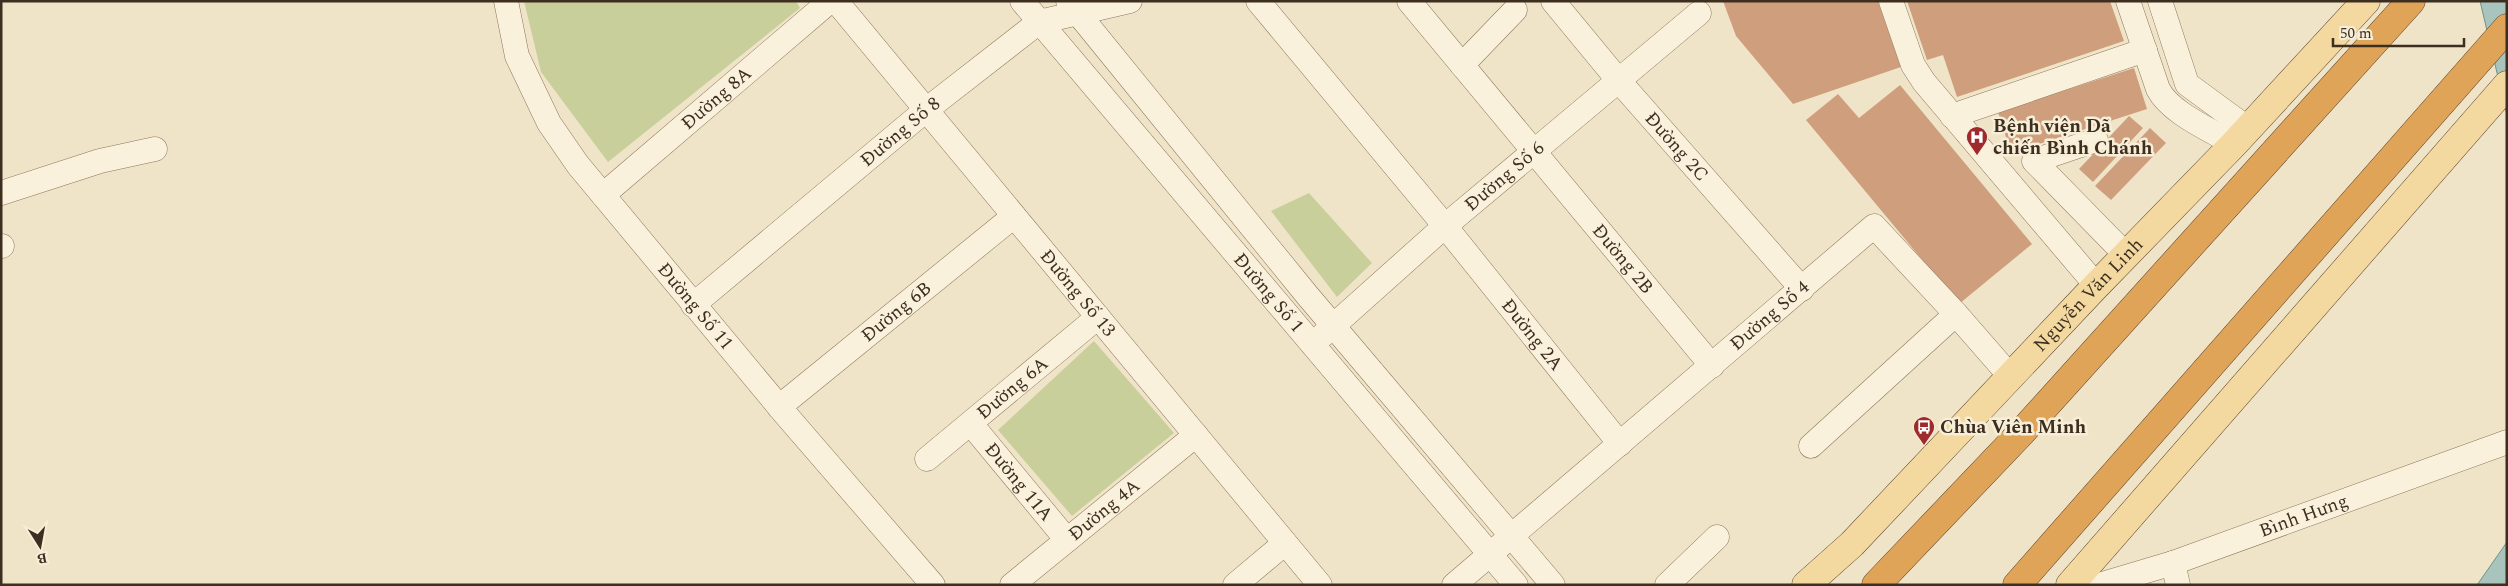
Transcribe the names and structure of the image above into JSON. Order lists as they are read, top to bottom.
{
  "streets": {
    "main road": ["Nguyễn Văn Linh"],
    "street": [
      "Đường 8A",
      "Đường Số 8",
      "Đường 2C",
      "Đường Số 6",
      "Đường 2B",
      "Đường Số 13",
      "Đường Số 1",
      "Đường Số 11",
      "Đường 6B",
      "Đường Số 4",
      "Đường 2A",
      "Đường 6A",
      "Đường 11A",
      "Đường 4A",
      "Bình Hưng"
    ]
  },
  "crossings": [
    ["Đường 8A", "Đường Số 11"],
    ["Đường Số 8", "Đường Số 13"],
    ["Đường Số 8", "Đường Số 1"],
    ["Đường Số 8", "Đường Số 11"],
    ["Đường 2C", "Đường Số 6"],
    ["Đường 2C", "Đường Số 4"],
    ["Đường Số 6", "Đường 2B"],
    ["Đường Số 6", "Đường Số 1"],
    ["Đường Số 6", "Đường 2A"],
    ["Đường 2B", "Đường Số 4"],
    ["Đường Số 13", "Đường 6B"],
    ["Đường Số 13", "Đường 6A"],
    ["Đường Số 13", "Đường 4A"],
    ["Đường Số 1", "Đường Số 4"],
    ["Nguyễn Văn Linh", "Đường Số 4"],
    ["Đường Số 11", "Đường 6B"],
    ["Đường Số 4", "Đường 2A"],
    ["Đường 6A", "Đường 11A"],
    ["Đường 11A", "Đường 4A"]
  ],
  "places": {
    "hospital": ["Bệnh viện Dã chiến Bình Chánh"],
    "bus stop": ["Chùa Viên Minh"]
  },
  "scale_bar": "50 m",
  "north": "bottom"
}
